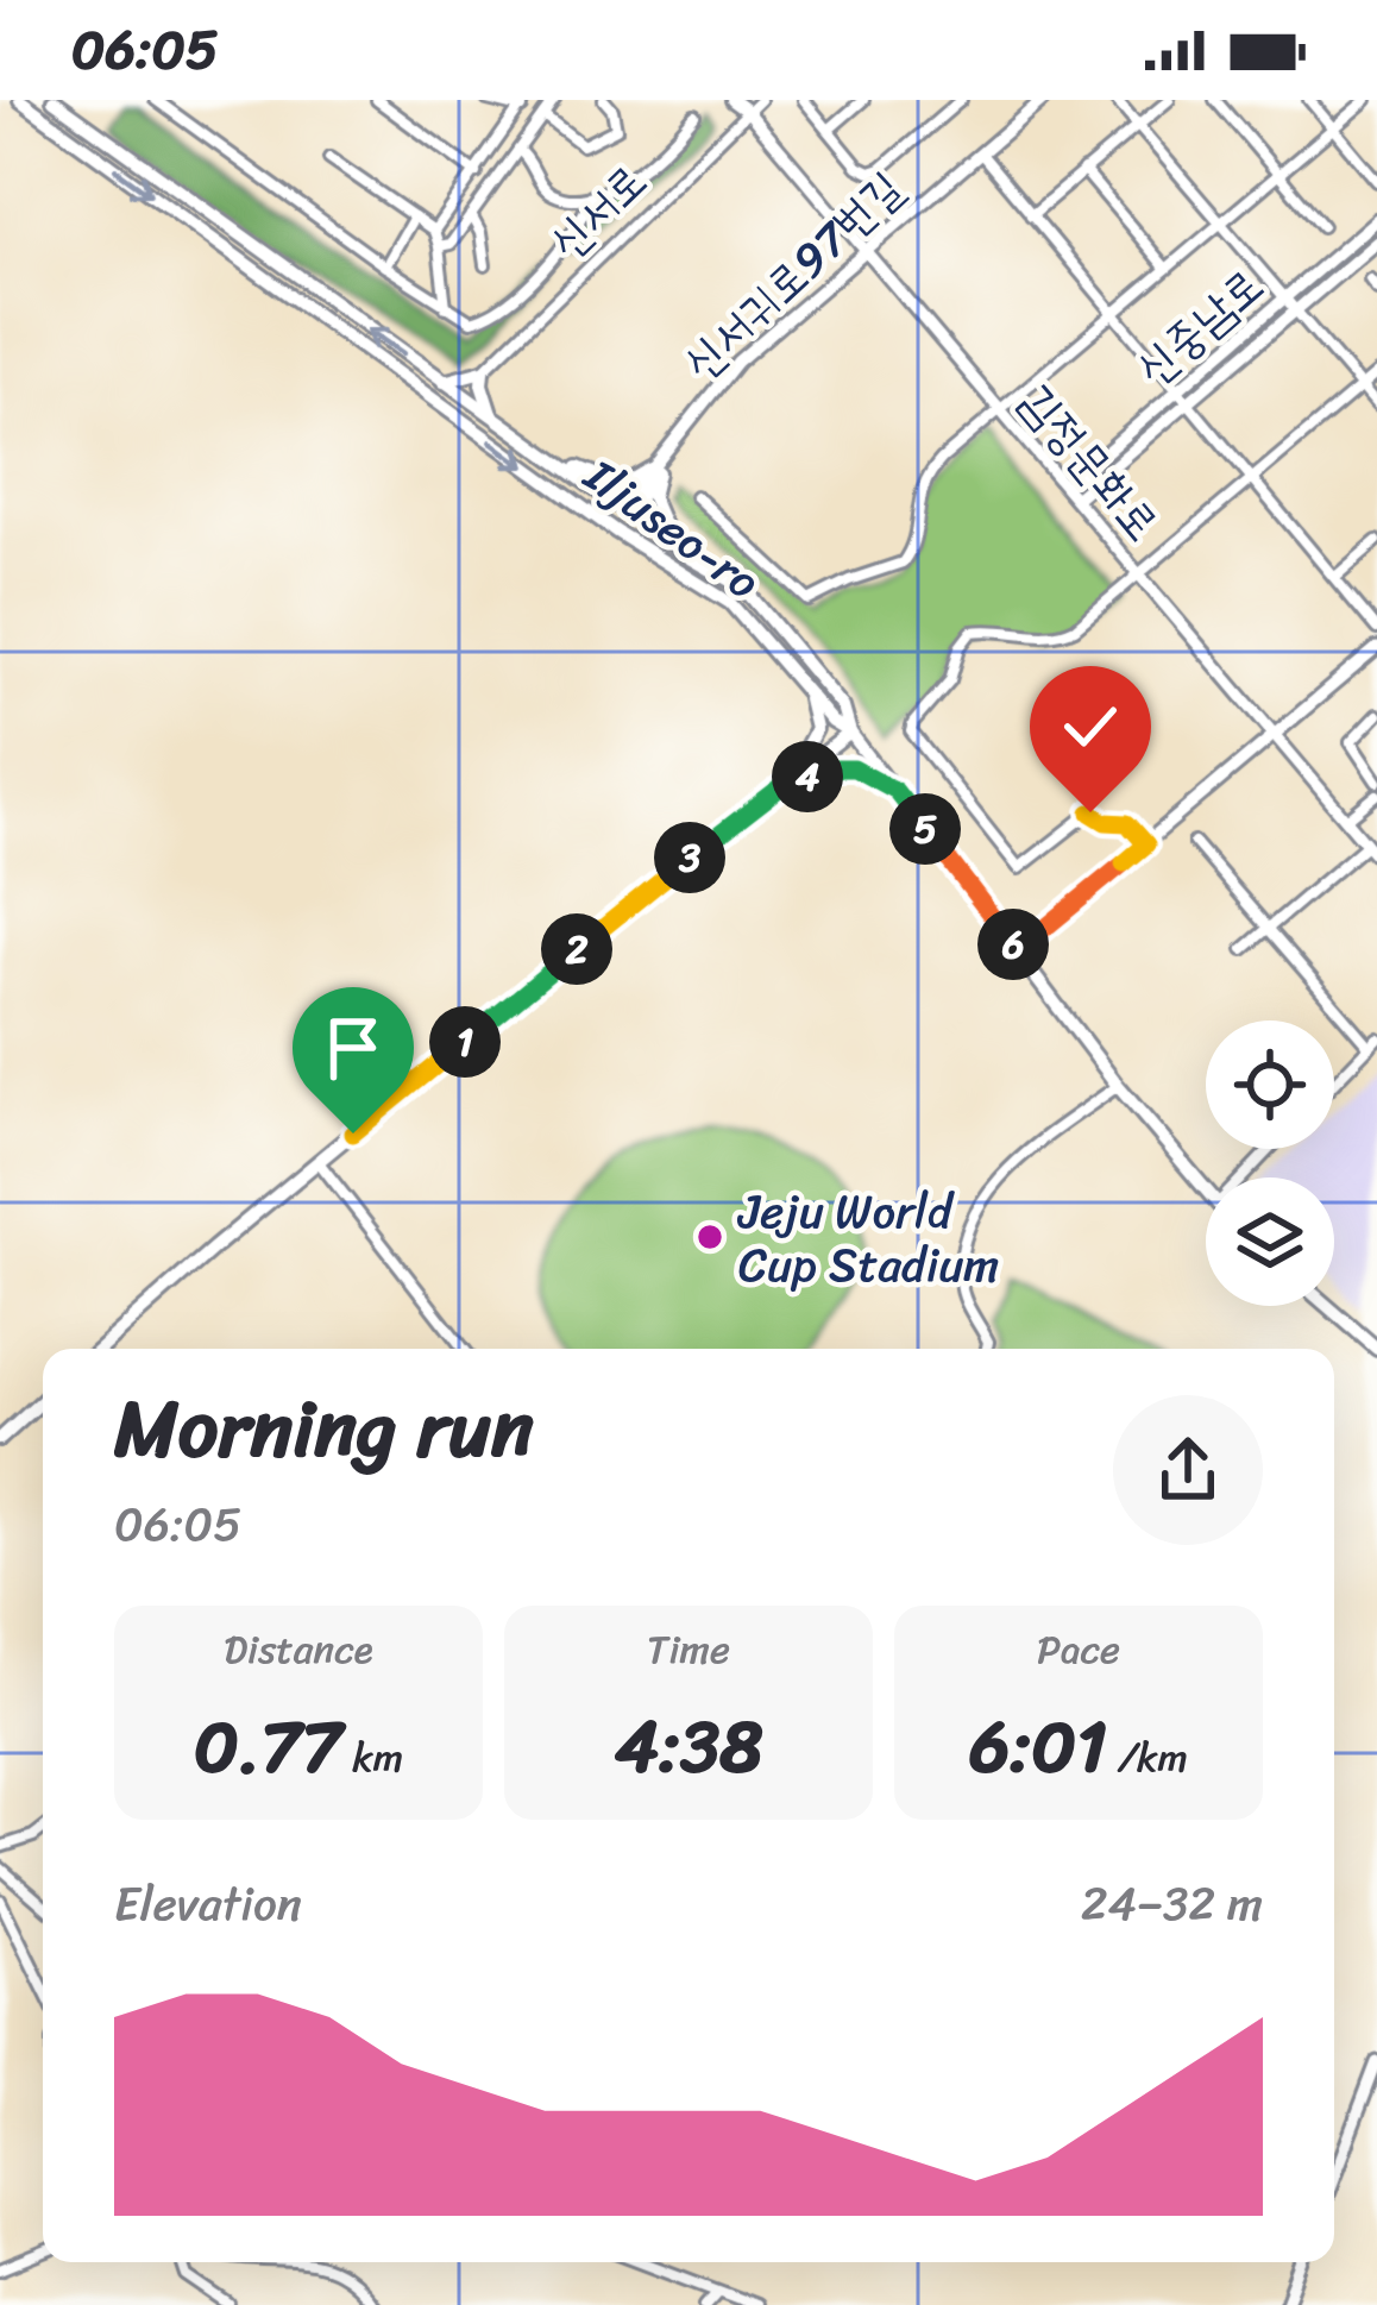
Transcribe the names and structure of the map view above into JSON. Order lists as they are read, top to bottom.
{
  "streets": {
    "main road": ["Iljuseo-ro"],
    "street": [
      "신서로",
      "신서귀로97번길",
      "신중남로",
      "김정문화로"
    ]
  },
  "crossings": [
    ["신서로", "김정문화로"],
    ["신서귀로97번길", "김정문화로"],
    ["신서귀로97번길", "Iljuseo-ro"],
    ["신중남로", "김정문화로"]
  ],
  "places": ["Jeju World Cup Stadium"],
  "page": {
    "status": "06:05",
    "pins": [
      "4",
      "5",
      "3",
      "6",
      "2",
      "1"
    ],
    "heading": ["Morning run", "06:05"],
    "stats": [
      ["Distance", "0.77 km"],
      ["Time", "4:38"],
      ["Pace", "6:01 /km"]
    ],
    "chart": ["Elevation", "24–32 m"]
  }
}
